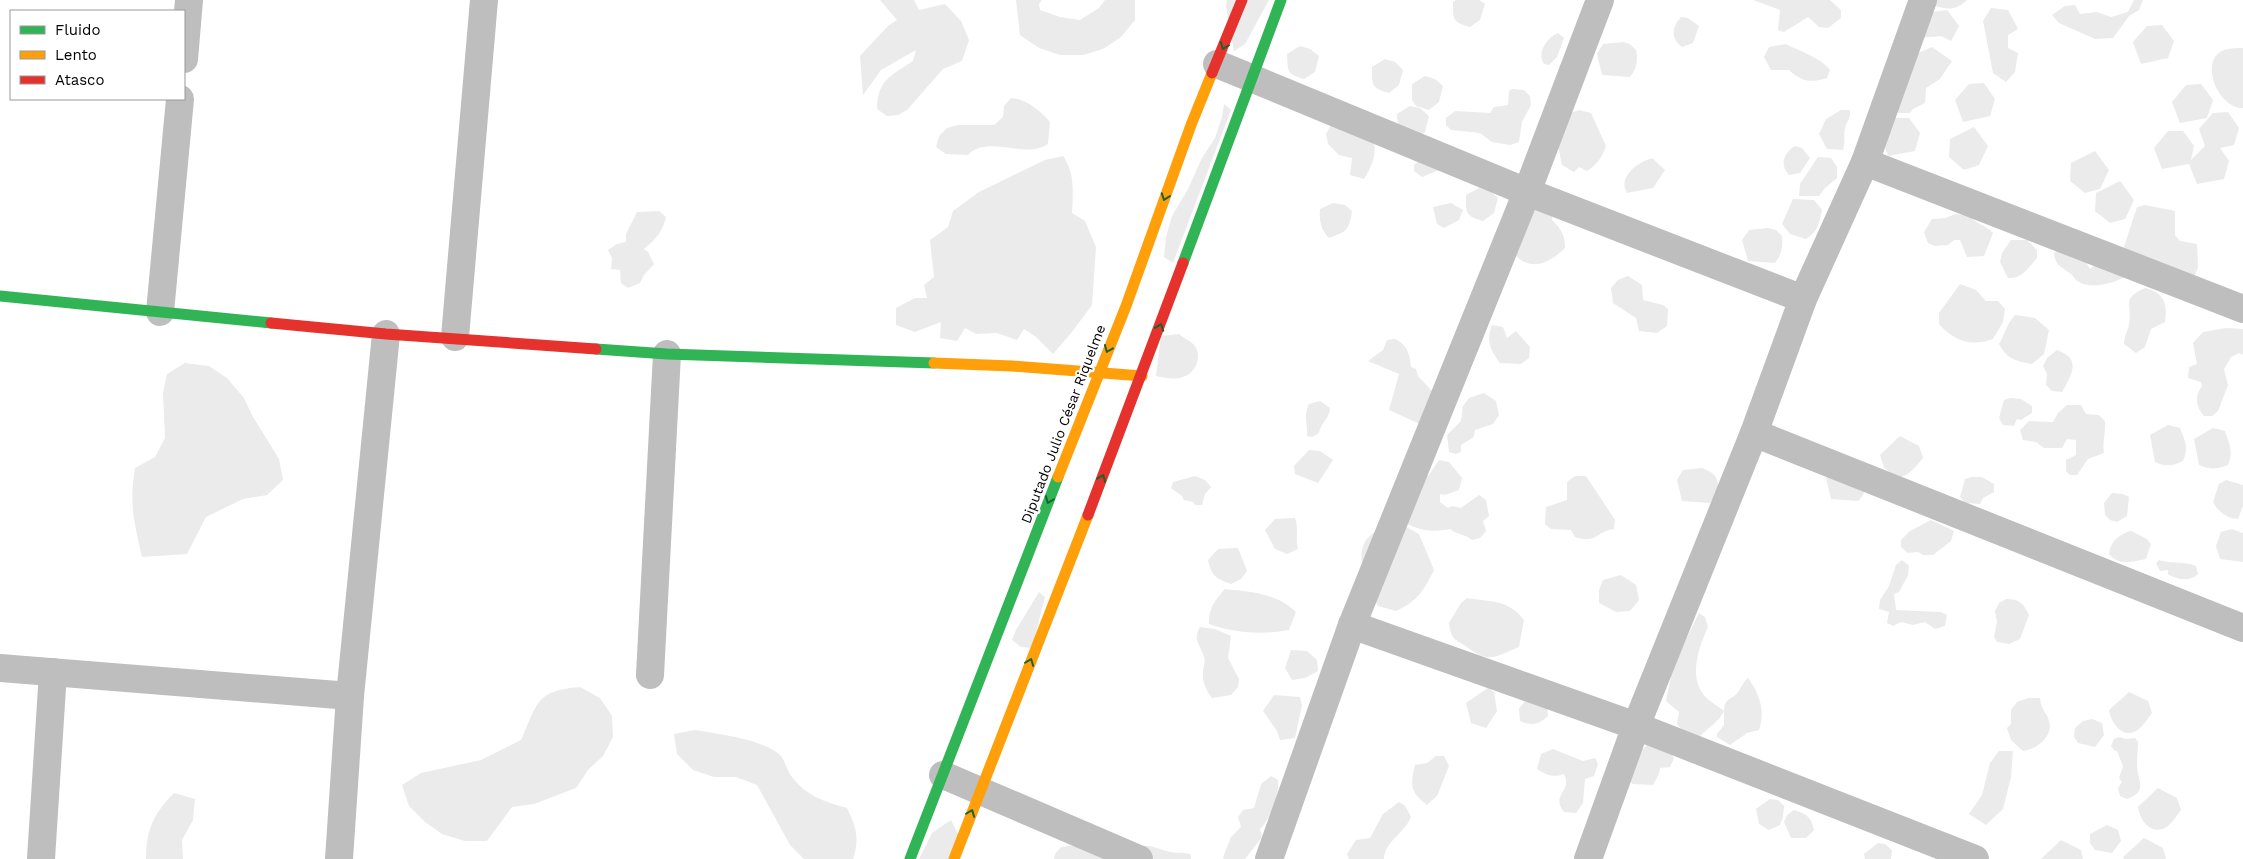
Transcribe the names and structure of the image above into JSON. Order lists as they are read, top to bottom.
{
  "streets": {
    "street": ["Diputado Julio César Riquelme"]
  },
  "legend": ["Fluido", "Lento", "Atasco"]
}
